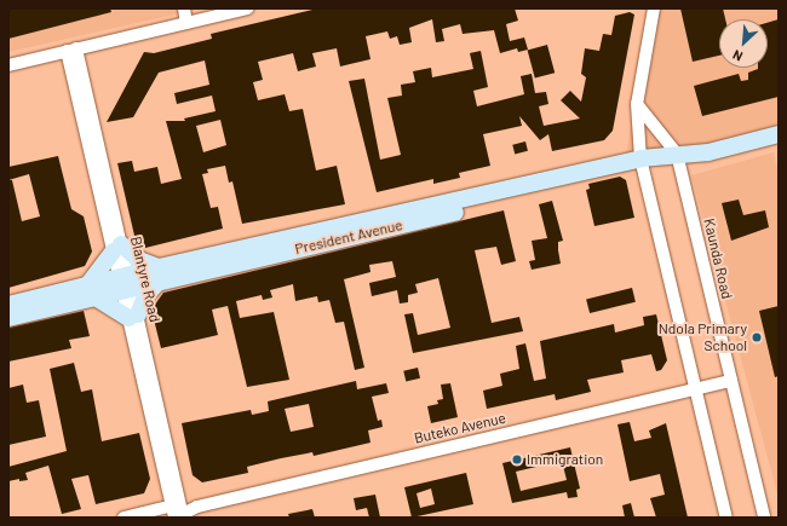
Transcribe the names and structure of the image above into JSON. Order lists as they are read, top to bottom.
{
  "streets": {
    "main road": ["President Avenue"],
    "street": ["Kaunda Road", "Blantyre Road", "Buteko Avenue"]
  },
  "crossings": [
    ["President Avenue", "Kaunda Road"],
    ["President Avenue", "Blantyre Road"],
    ["Kaunda Road", "Buteko Avenue"],
    ["Blantyre Road", "Buteko Avenue"]
  ],
  "places": ["Ndola Primary School", "Immigration"],
  "north": "bottom left"
}
